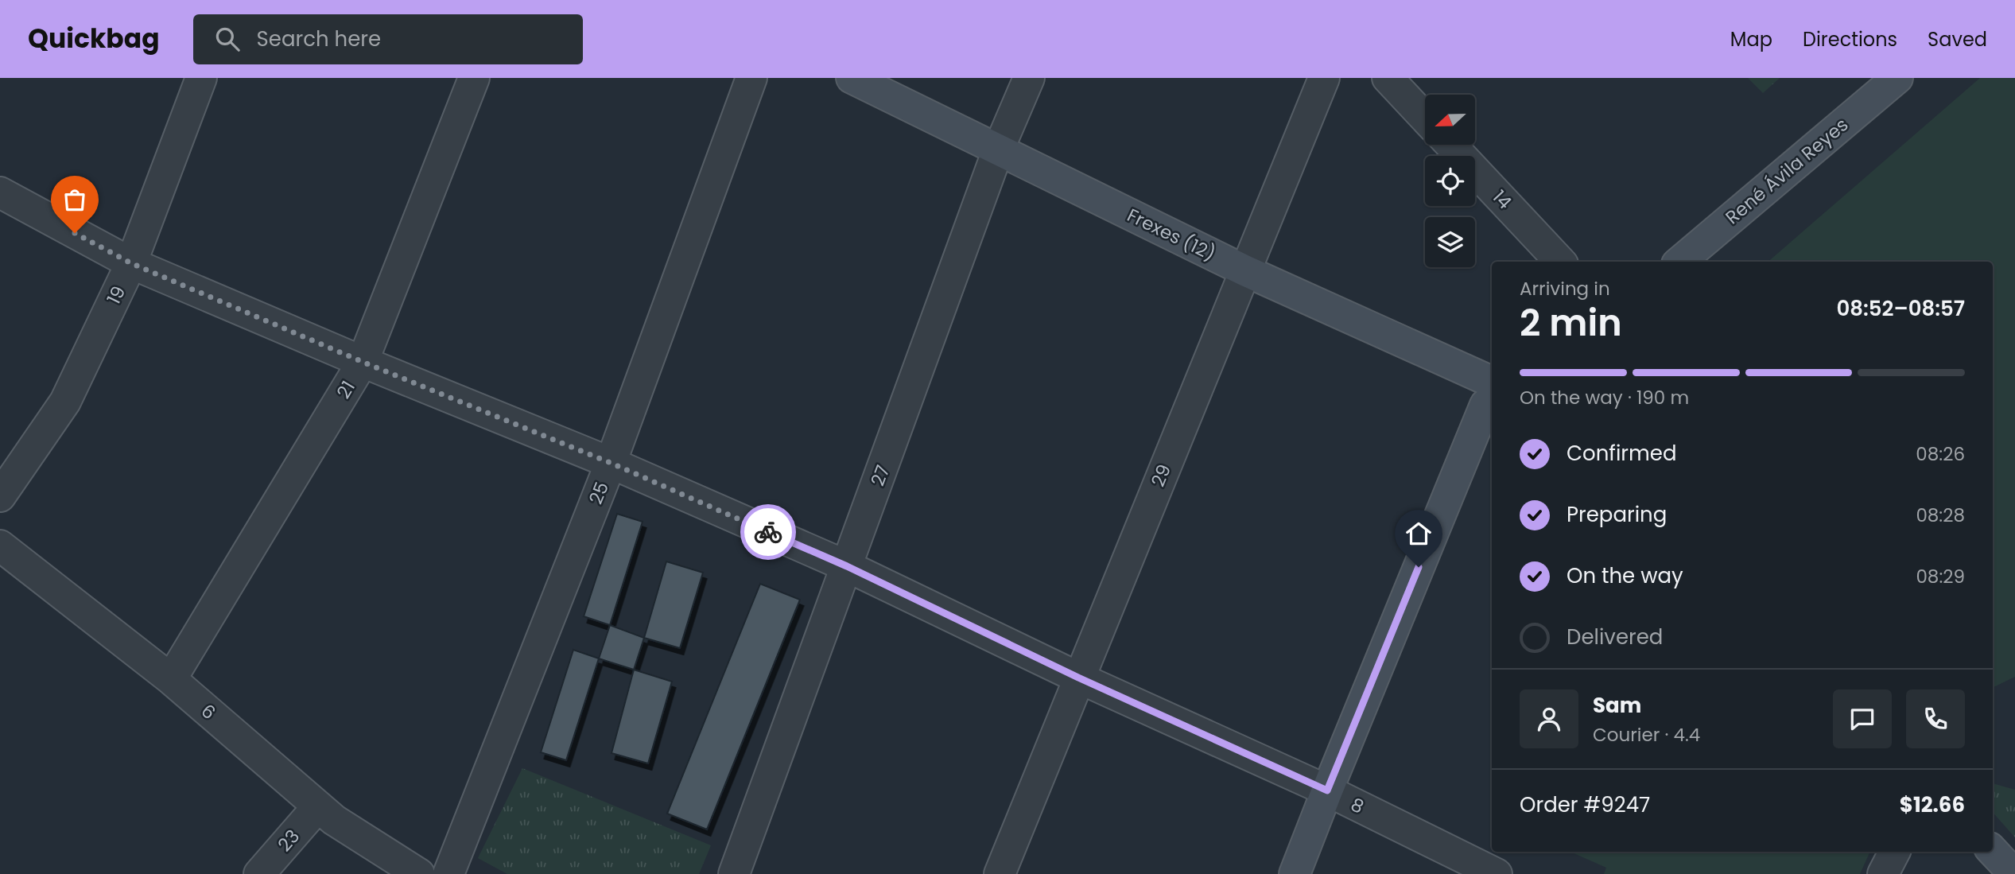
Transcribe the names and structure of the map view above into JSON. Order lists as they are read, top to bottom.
{
  "streets": {
    "street": [
      "René Ávila Reyes",
      "14",
      "Frexes (12)",
      "19",
      "21",
      "27",
      "29",
      "25",
      "6",
      "8",
      "23"
    ]
  },
  "crossings": [
    ["Frexes (12)", "27"],
    ["Frexes (12)", "29"],
    ["19", "8"],
    ["21", "6"],
    ["21", "8"],
    ["27", "8"],
    ["29", "8"],
    ["25", "8"],
    ["6", "23"]
  ],
  "north": "left",
  "page": {
    "header": "Quickbag",
    "search": "Search here",
    "nav": ["Map", "Directions", "Saved"],
    "heading": ["2 min", "Arriving in", "08:52–08:57"],
    "panel": [
      "Sam",
      "Courier · 4.4",
      "Order #9247",
      "$12.66"
    ],
    "bar": "On the way · 190 m",
    "list": [
      ["Confirmed", "08:26"],
      ["Preparing", "08:28"],
      ["On the way", "08:29"],
      "Delivered"
    ]
  }
}
